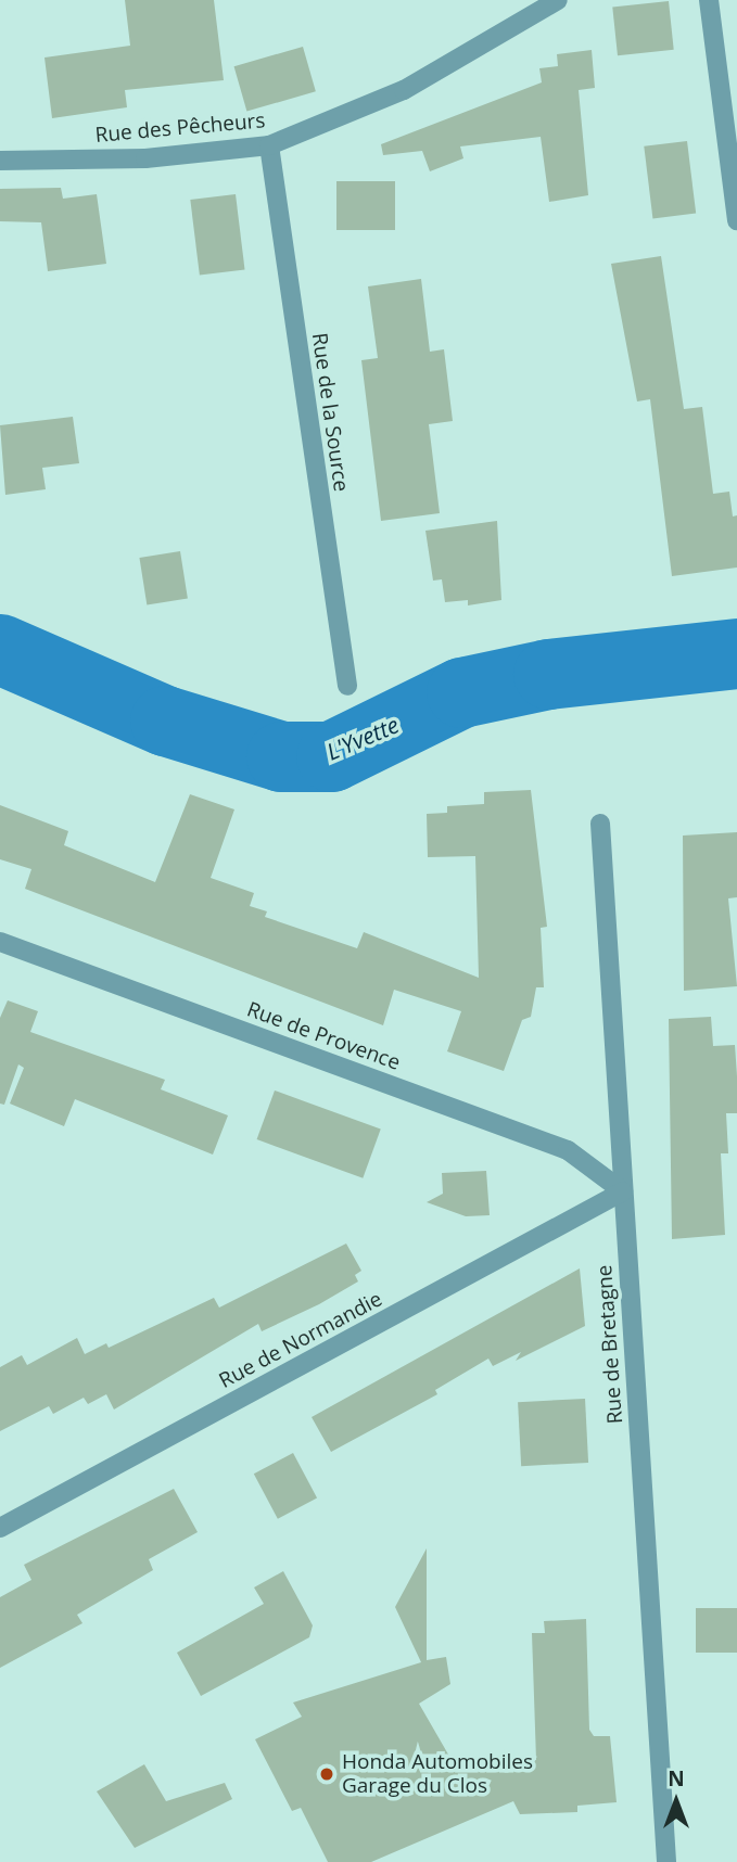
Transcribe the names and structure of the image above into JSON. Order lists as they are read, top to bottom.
{
  "streets": {
    "street": [
      "Rue des Pêcheurs",
      "Rue de la Source",
      "Rue de Provence",
      "Rue de Normandie",
      "Rue de Bretagne"
    ]
  },
  "crossings": [
    ["Rue des Pêcheurs", "Rue de la Source"],
    ["Rue de Provence", "Rue de Normandie"],
    ["Rue de Provence", "Rue de Bretagne"],
    ["Rue de Normandie", "Rue de Bretagne"]
  ],
  "water": ["L'Yvette"],
  "places": ["Honda Automobiles Garage du Clos"],
  "north": "top"
}
